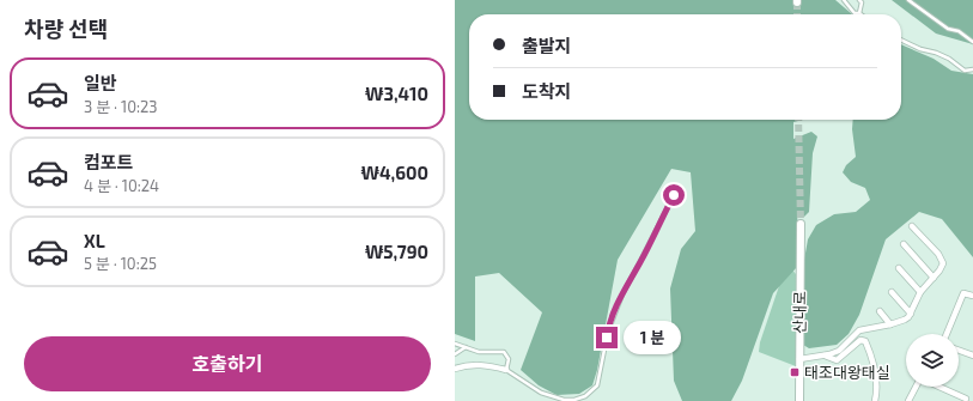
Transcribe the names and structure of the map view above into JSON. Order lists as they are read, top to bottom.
{
  "streets": {
    "street": ["산내로"]
  },
  "places": {
    "transit": ["태조대왕태실"]
  },
  "page": {
    "heading": "차량 선택",
    "banner": ["출발지", "도착지"],
    "list": [
      {
        "name": "일반",
        "note": "3 분 · 10:23",
        "value": "₩3,410"
      },
      {
        "name": "컴포트",
        "note": "4 분 · 10:24",
        "value": "₩4,600"
      },
      {
        "name": "XL",
        "note": "5 분 · 10:25",
        "value": "₩5,790"
      }
    ],
    "bubble": "1 분",
    "buttons": "호출하기"
  }
}
